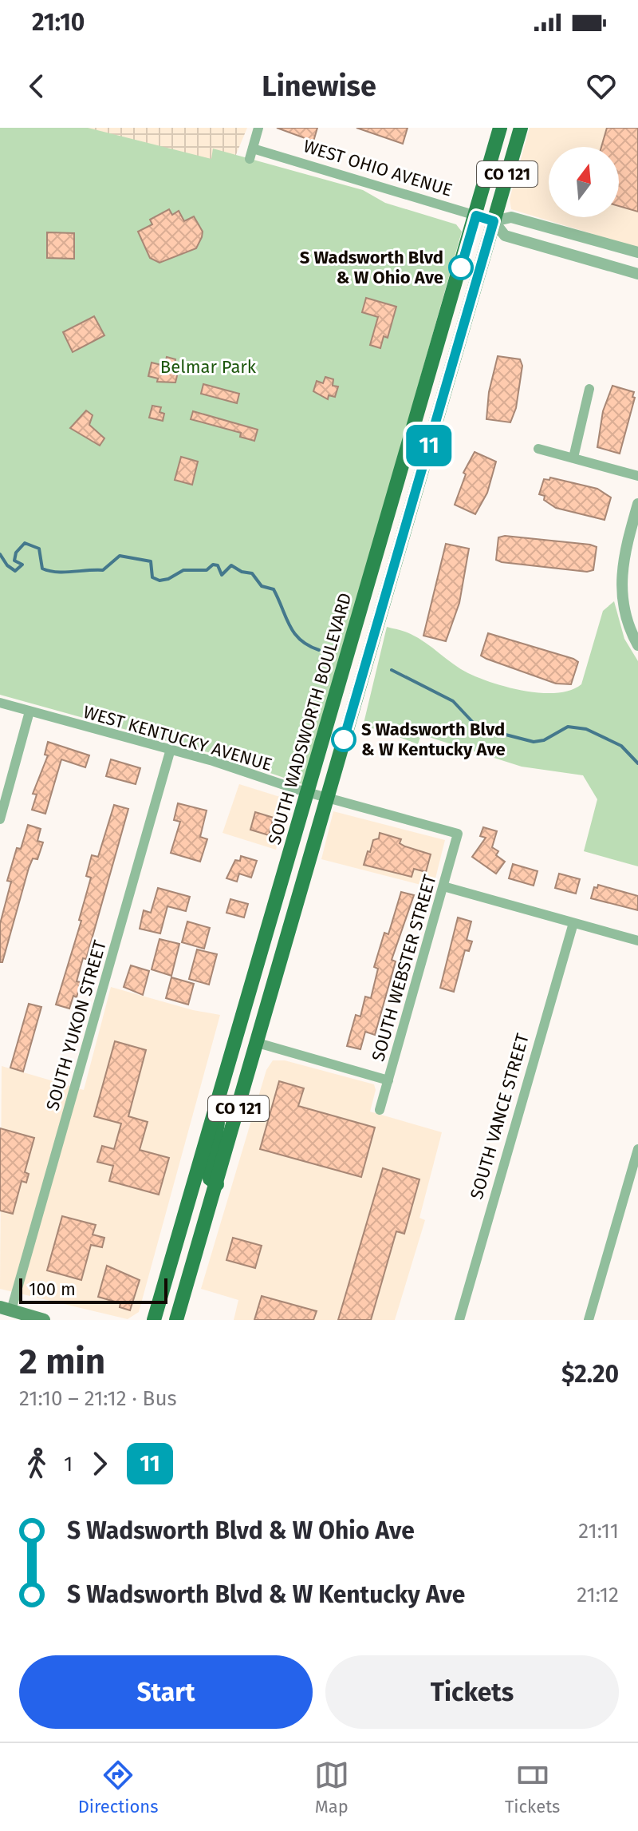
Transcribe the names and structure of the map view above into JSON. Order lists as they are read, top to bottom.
{
  "streets": {
    "main road": ["CO 121", "SOUTH WADSWORTH BOULEVARD"],
    "street": [
      "WEST OHIO AVENUE",
      "WEST KENTUCKY AVENUE",
      "SOUTH WEBSTER STREET",
      "SOUTH YUKON STREET",
      "SOUTH VANCE STREET"
    ]
  },
  "crossings": [
    ["WEST OHIO AVENUE", "CO 121"],
    ["WEST OHIO AVENUE", "SOUTH WADSWORTH BOULEVARD"],
    ["CO 121", "WEST KENTUCKY AVENUE"],
    ["SOUTH WADSWORTH BOULEVARD", "WEST KENTUCKY AVENUE"],
    ["WEST KENTUCKY AVENUE", "SOUTH WEBSTER STREET"],
    ["WEST KENTUCKY AVENUE", "SOUTH YUKON STREET"]
  ],
  "parks": ["Belmar Park"],
  "places": ["S Wadsworth Blvd & W Ohio Ave", "S Wadsworth Blvd & W Kentucky Ave"],
  "lines": ["bus line 11"],
  "scale_bar": "100 m",
  "north": "top",
  "page": {
    "status": "21:10",
    "header": "Linewise",
    "on_map": "11",
    "scale": "100 m",
    "heading": ["2 min", "21:10 – 21:12 · Bus", "$2.20"],
    "legs": ["1", "11"],
    "list": [
      {
        "name": "S Wadsworth Blvd & W Ohio Ave",
        "value": "21:11"
      },
      {
        "name": "S Wadsworth Blvd & W Kentucky Ave",
        "value": "21:12"
      }
    ],
    "buttons": ["Start", "Tickets"],
    "tabs": ["Directions", "Map", "Tickets"]
  }
}
